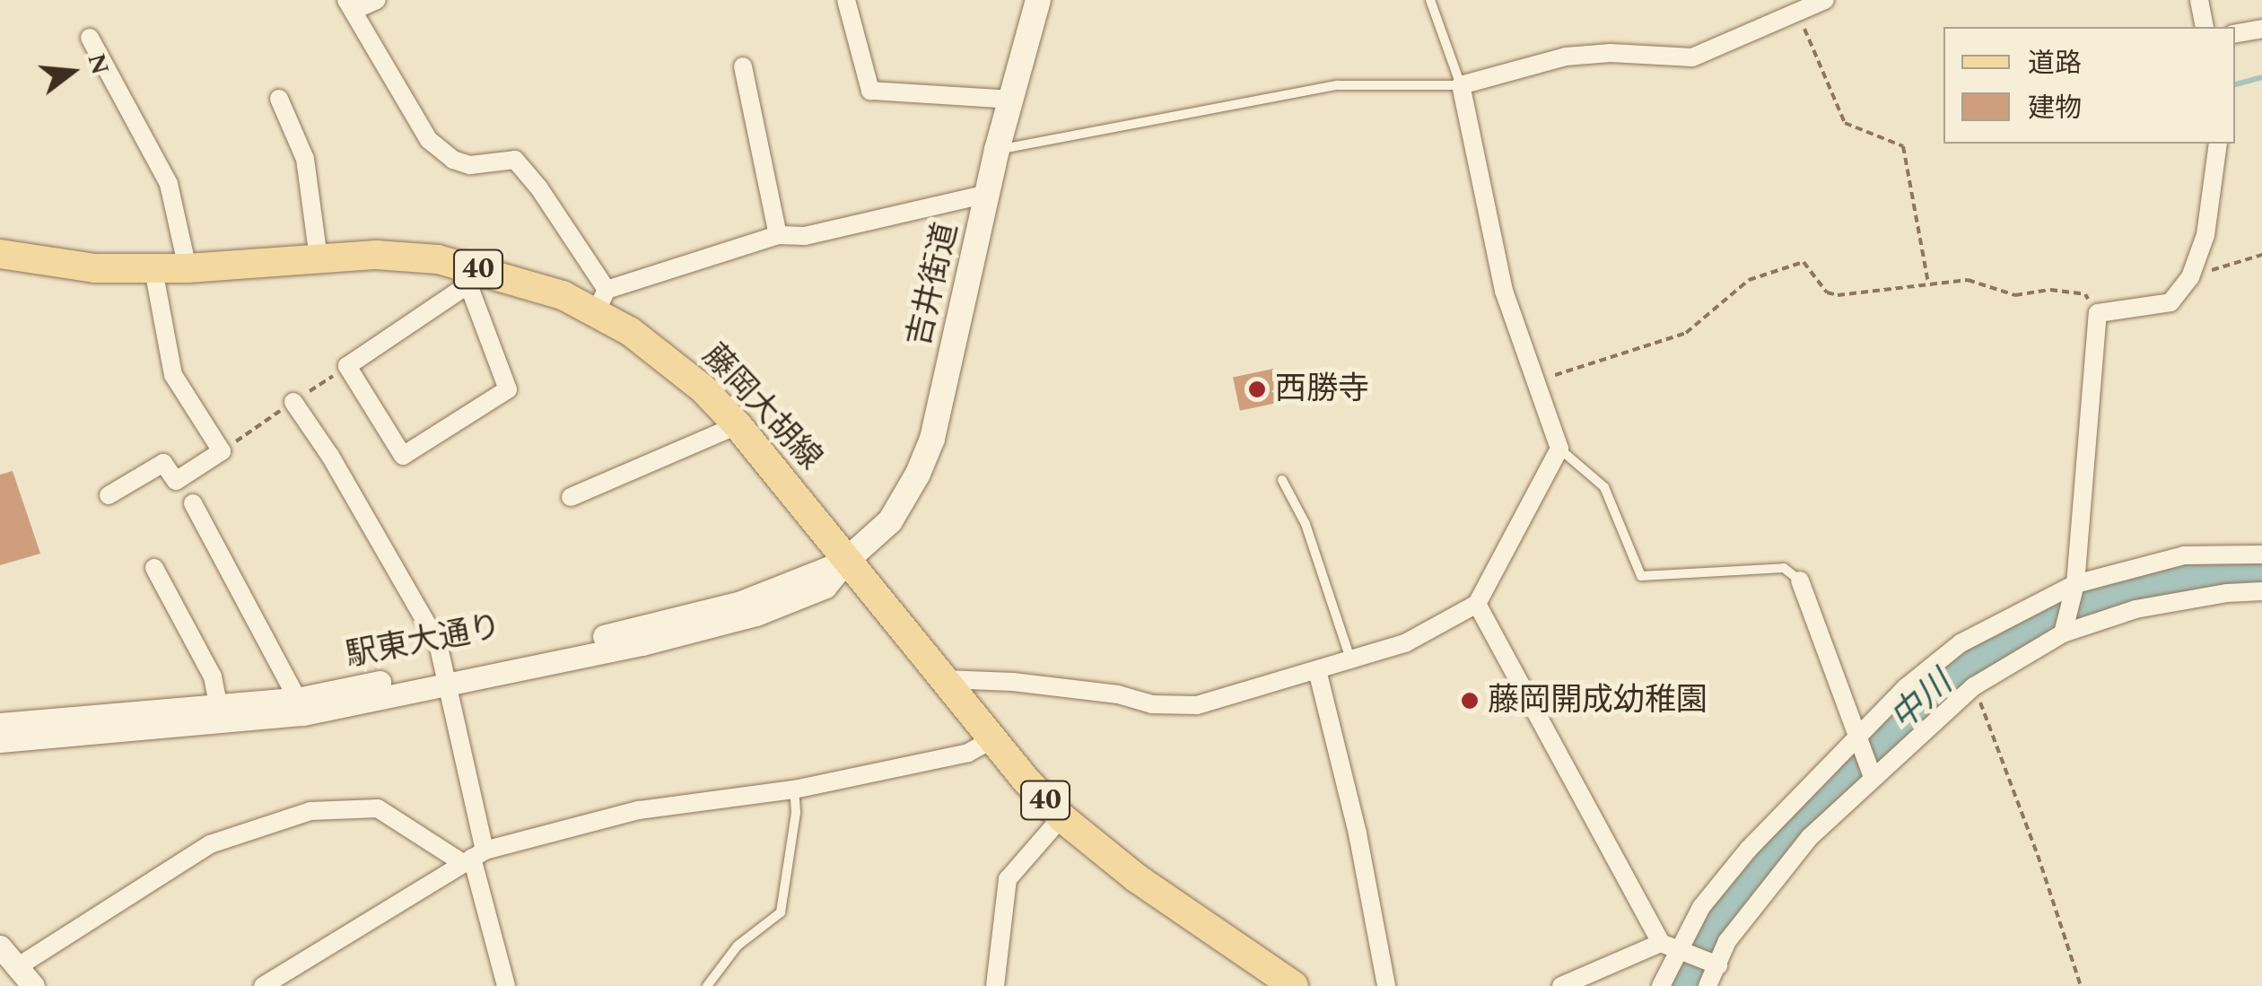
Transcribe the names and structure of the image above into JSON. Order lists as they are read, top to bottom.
{
  "streets": {
    "main road": ["40", "吉井街道", "藤岡大胡線"],
    "street": ["駅東大通り"]
  },
  "crossings": [
    ["吉井街道", "藤岡大胡線"]
  ],
  "water": ["中川"],
  "places": ["西勝寺", "藤岡開成幼稚園"],
  "legend": ["道路", "建物"],
  "north": "right"
}
